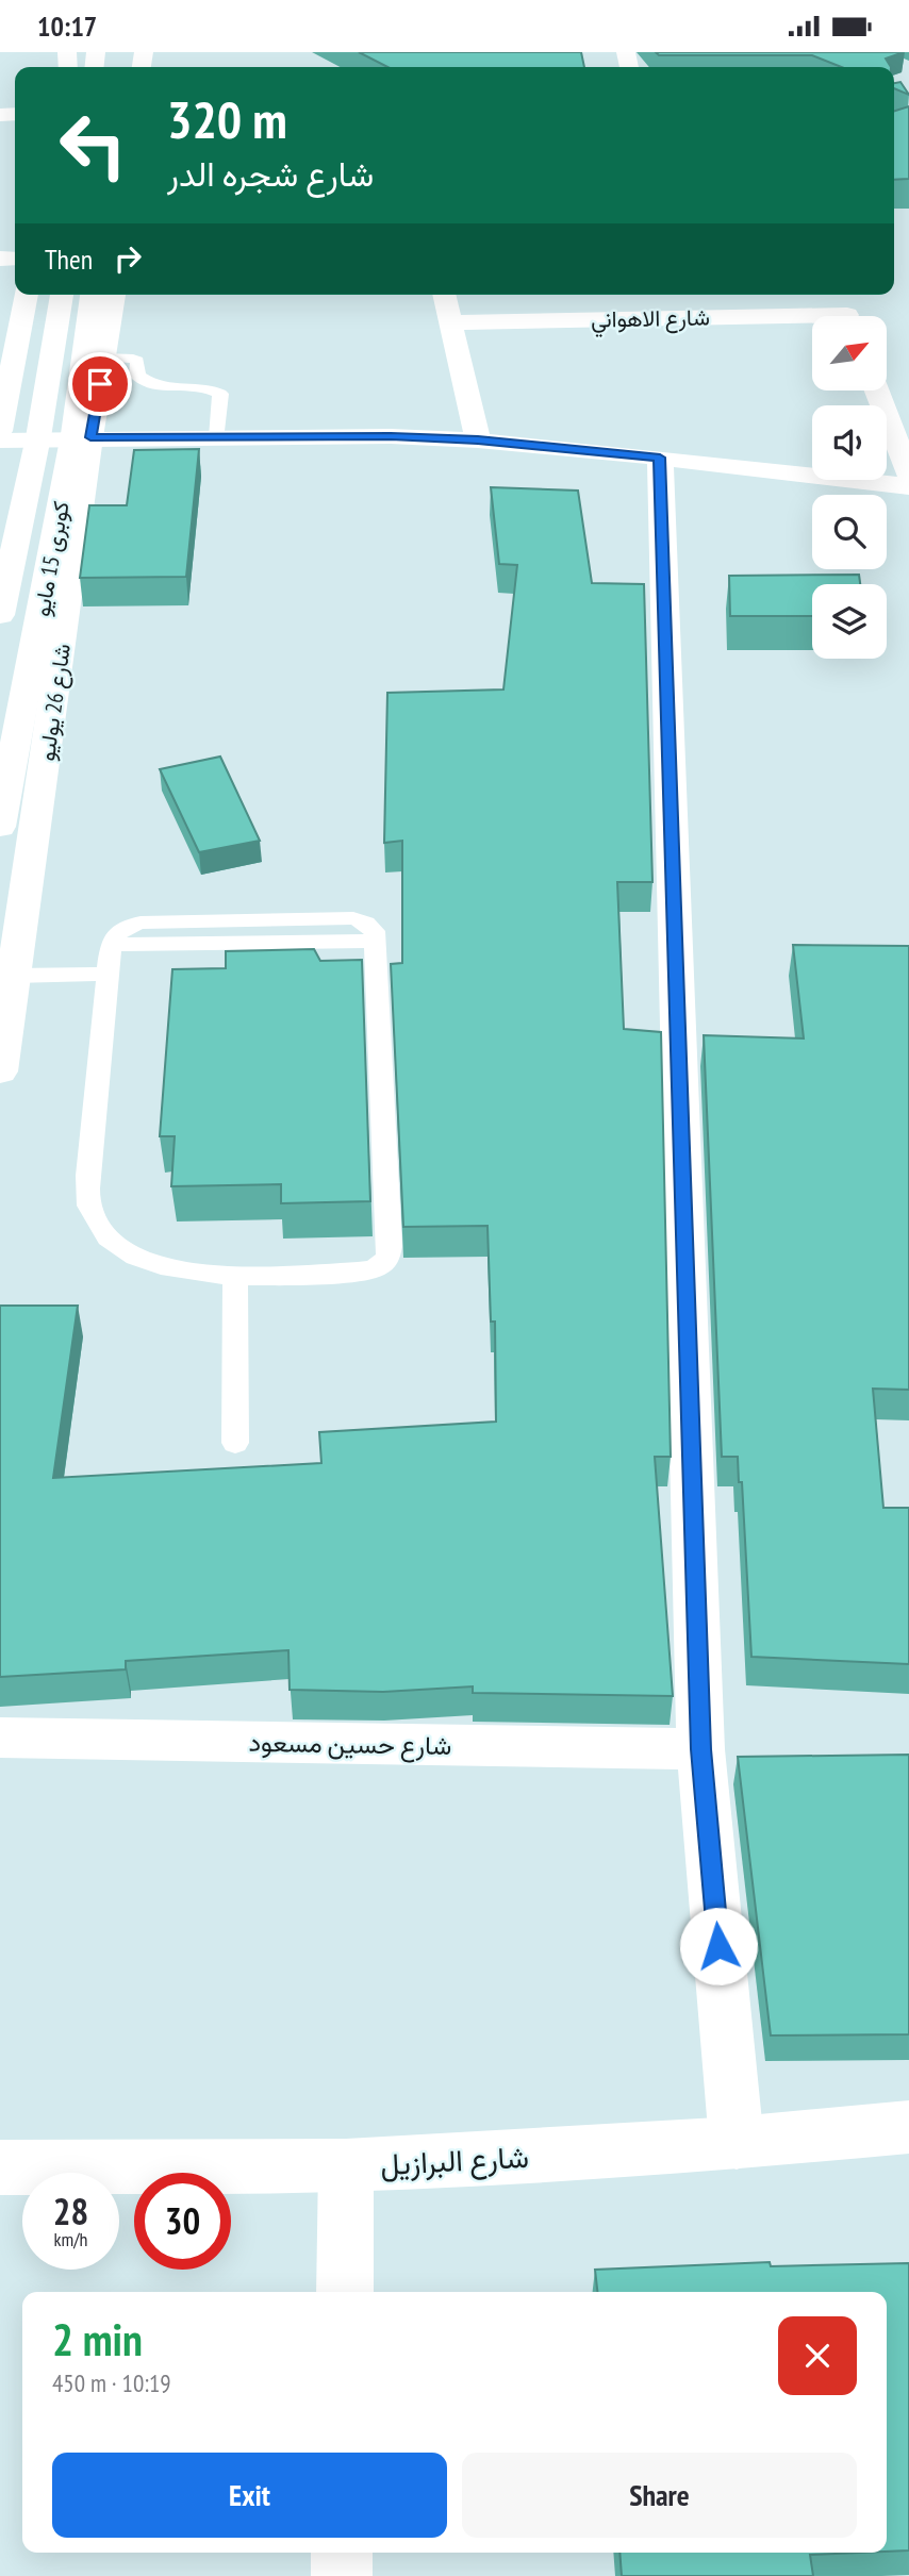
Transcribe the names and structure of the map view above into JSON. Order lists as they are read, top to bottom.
{
  "streets": {
    "main road": [
      "شارع الاهواني",
      "كوبرى 15 مايو",
      "شارع 26 يوليو",
      "شارع حسين مسعود",
      "شارع البرازيل"
    ]
  },
  "north": "top right",
  "page": {
    "status": "10:17",
    "turn": ["320 m", "شارع شجره الدر"],
    "then": "Then",
    "speed": "28 km/h",
    "limit": "30",
    "heading": ["2 min", "450 m · 10:19"],
    "buttons": ["Exit", "Share"]
  }
}
